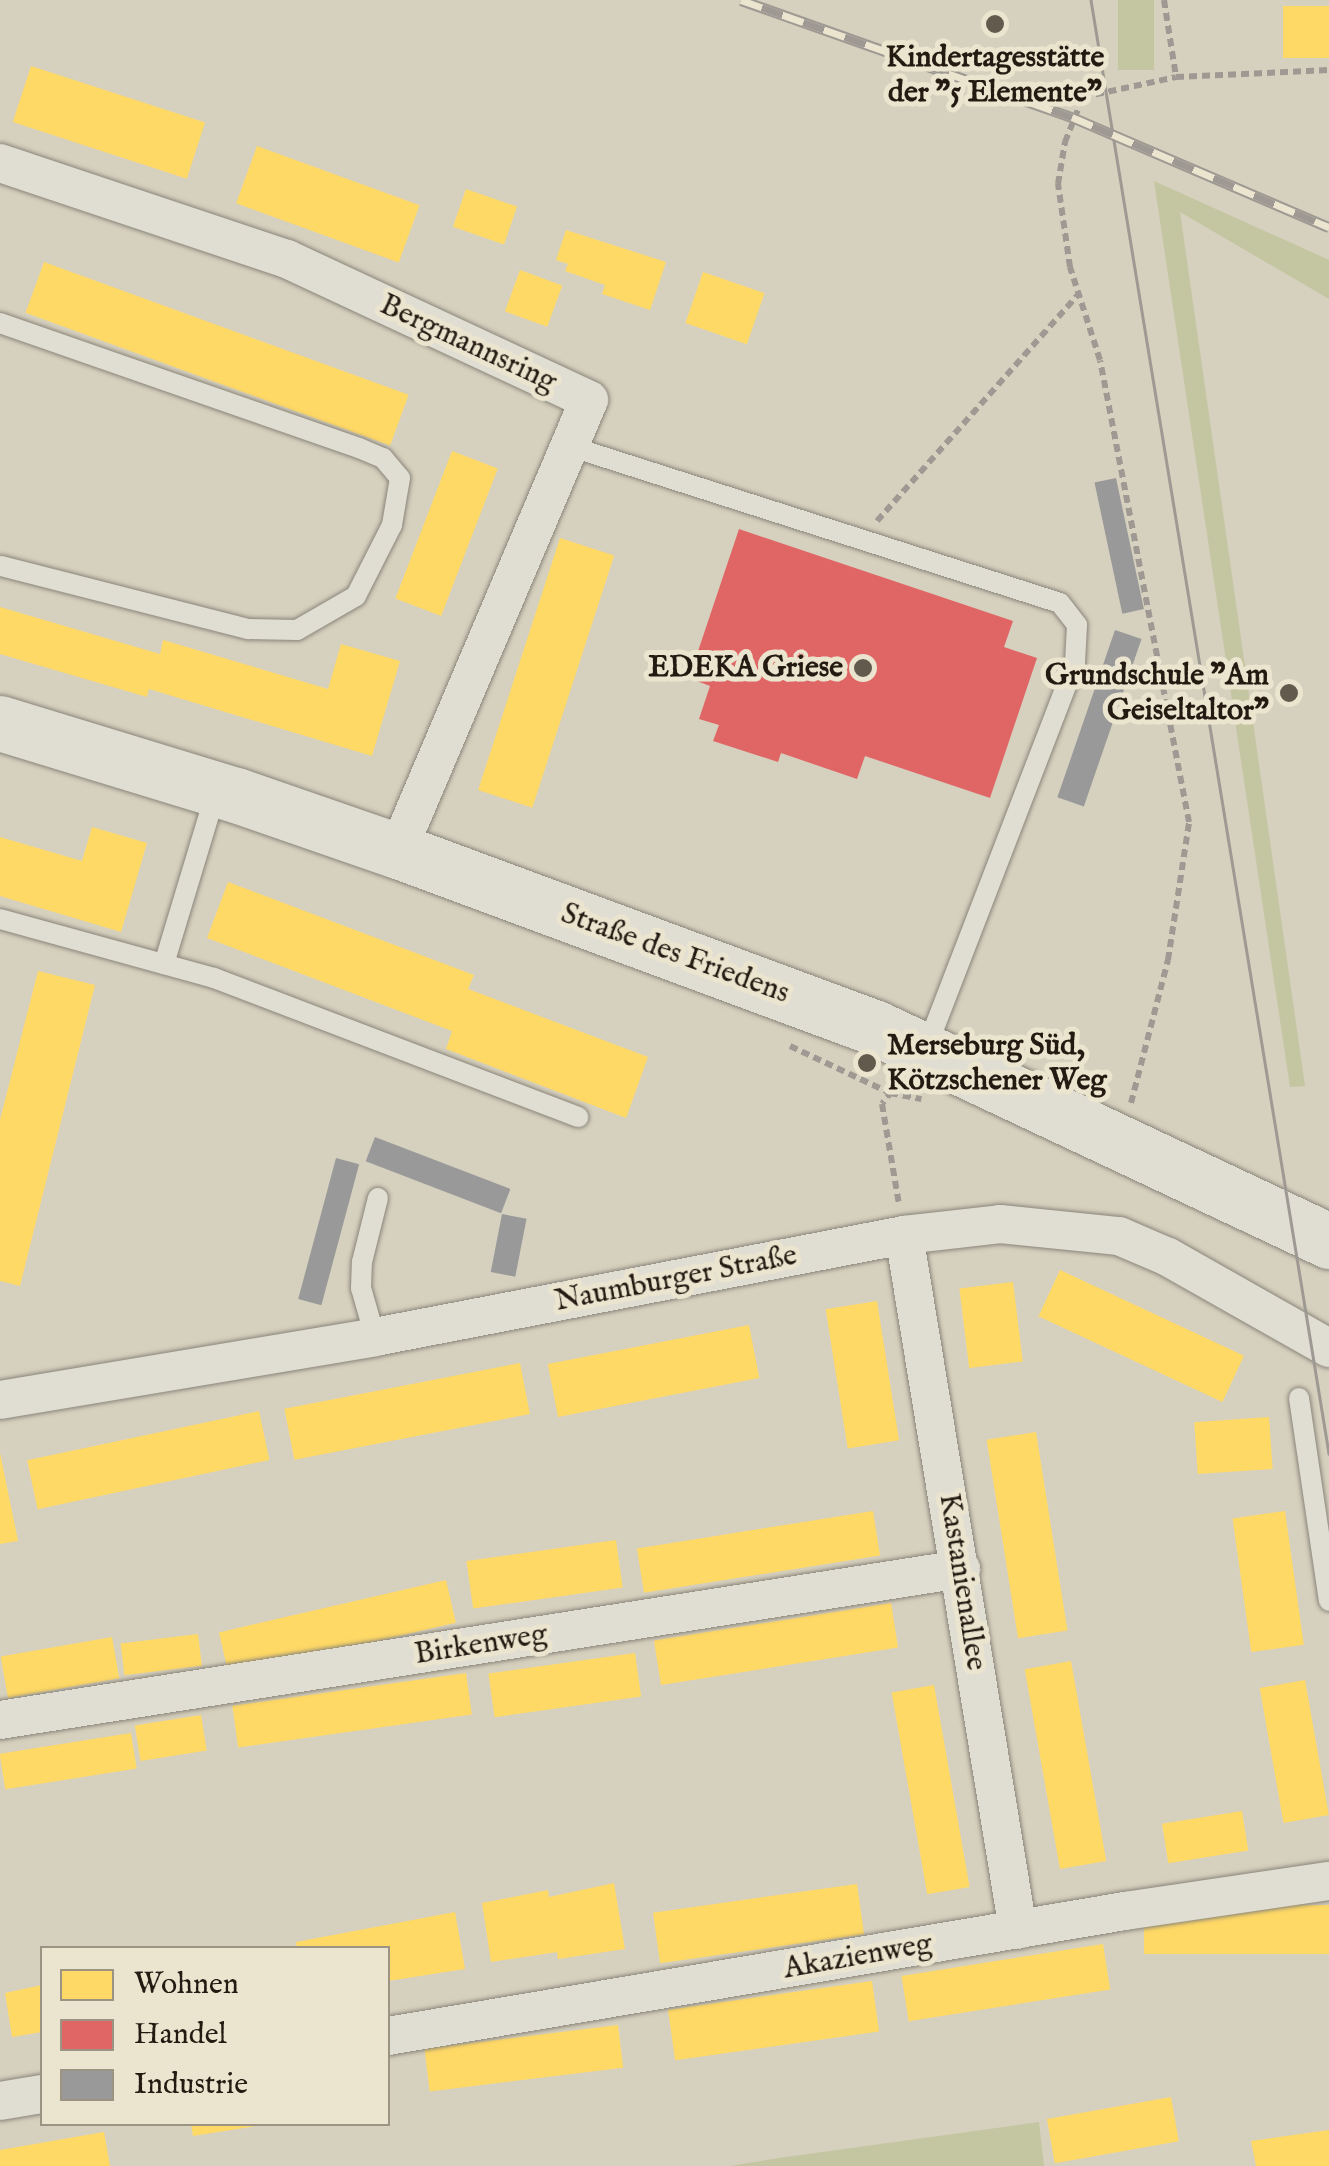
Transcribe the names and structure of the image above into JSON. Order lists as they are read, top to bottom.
{
  "streets": {
    "street": [
      "Bergmannsring",
      "Straße des Friedens",
      "Naumburger Straße",
      "Kastanienallee",
      "Birkenweg",
      "Akazienweg"
    ]
  },
  "crossings": [
    ["Bergmannsring", "Straße des Friedens"],
    ["Naumburger Straße", "Kastanienallee"],
    ["Kastanienallee", "Birkenweg"],
    ["Kastanienallee", "Akazienweg"]
  ],
  "places": [
    "Kindertagesstätte der \"5 Elemente\"",
    "EDEKA Griese",
    "Grundschule \"Am Geiseltaltor\"",
    "Merseburg Süd, Kötzschener Weg"
  ],
  "legend": ["Wohnen", "Handel", "Industrie"]
}
